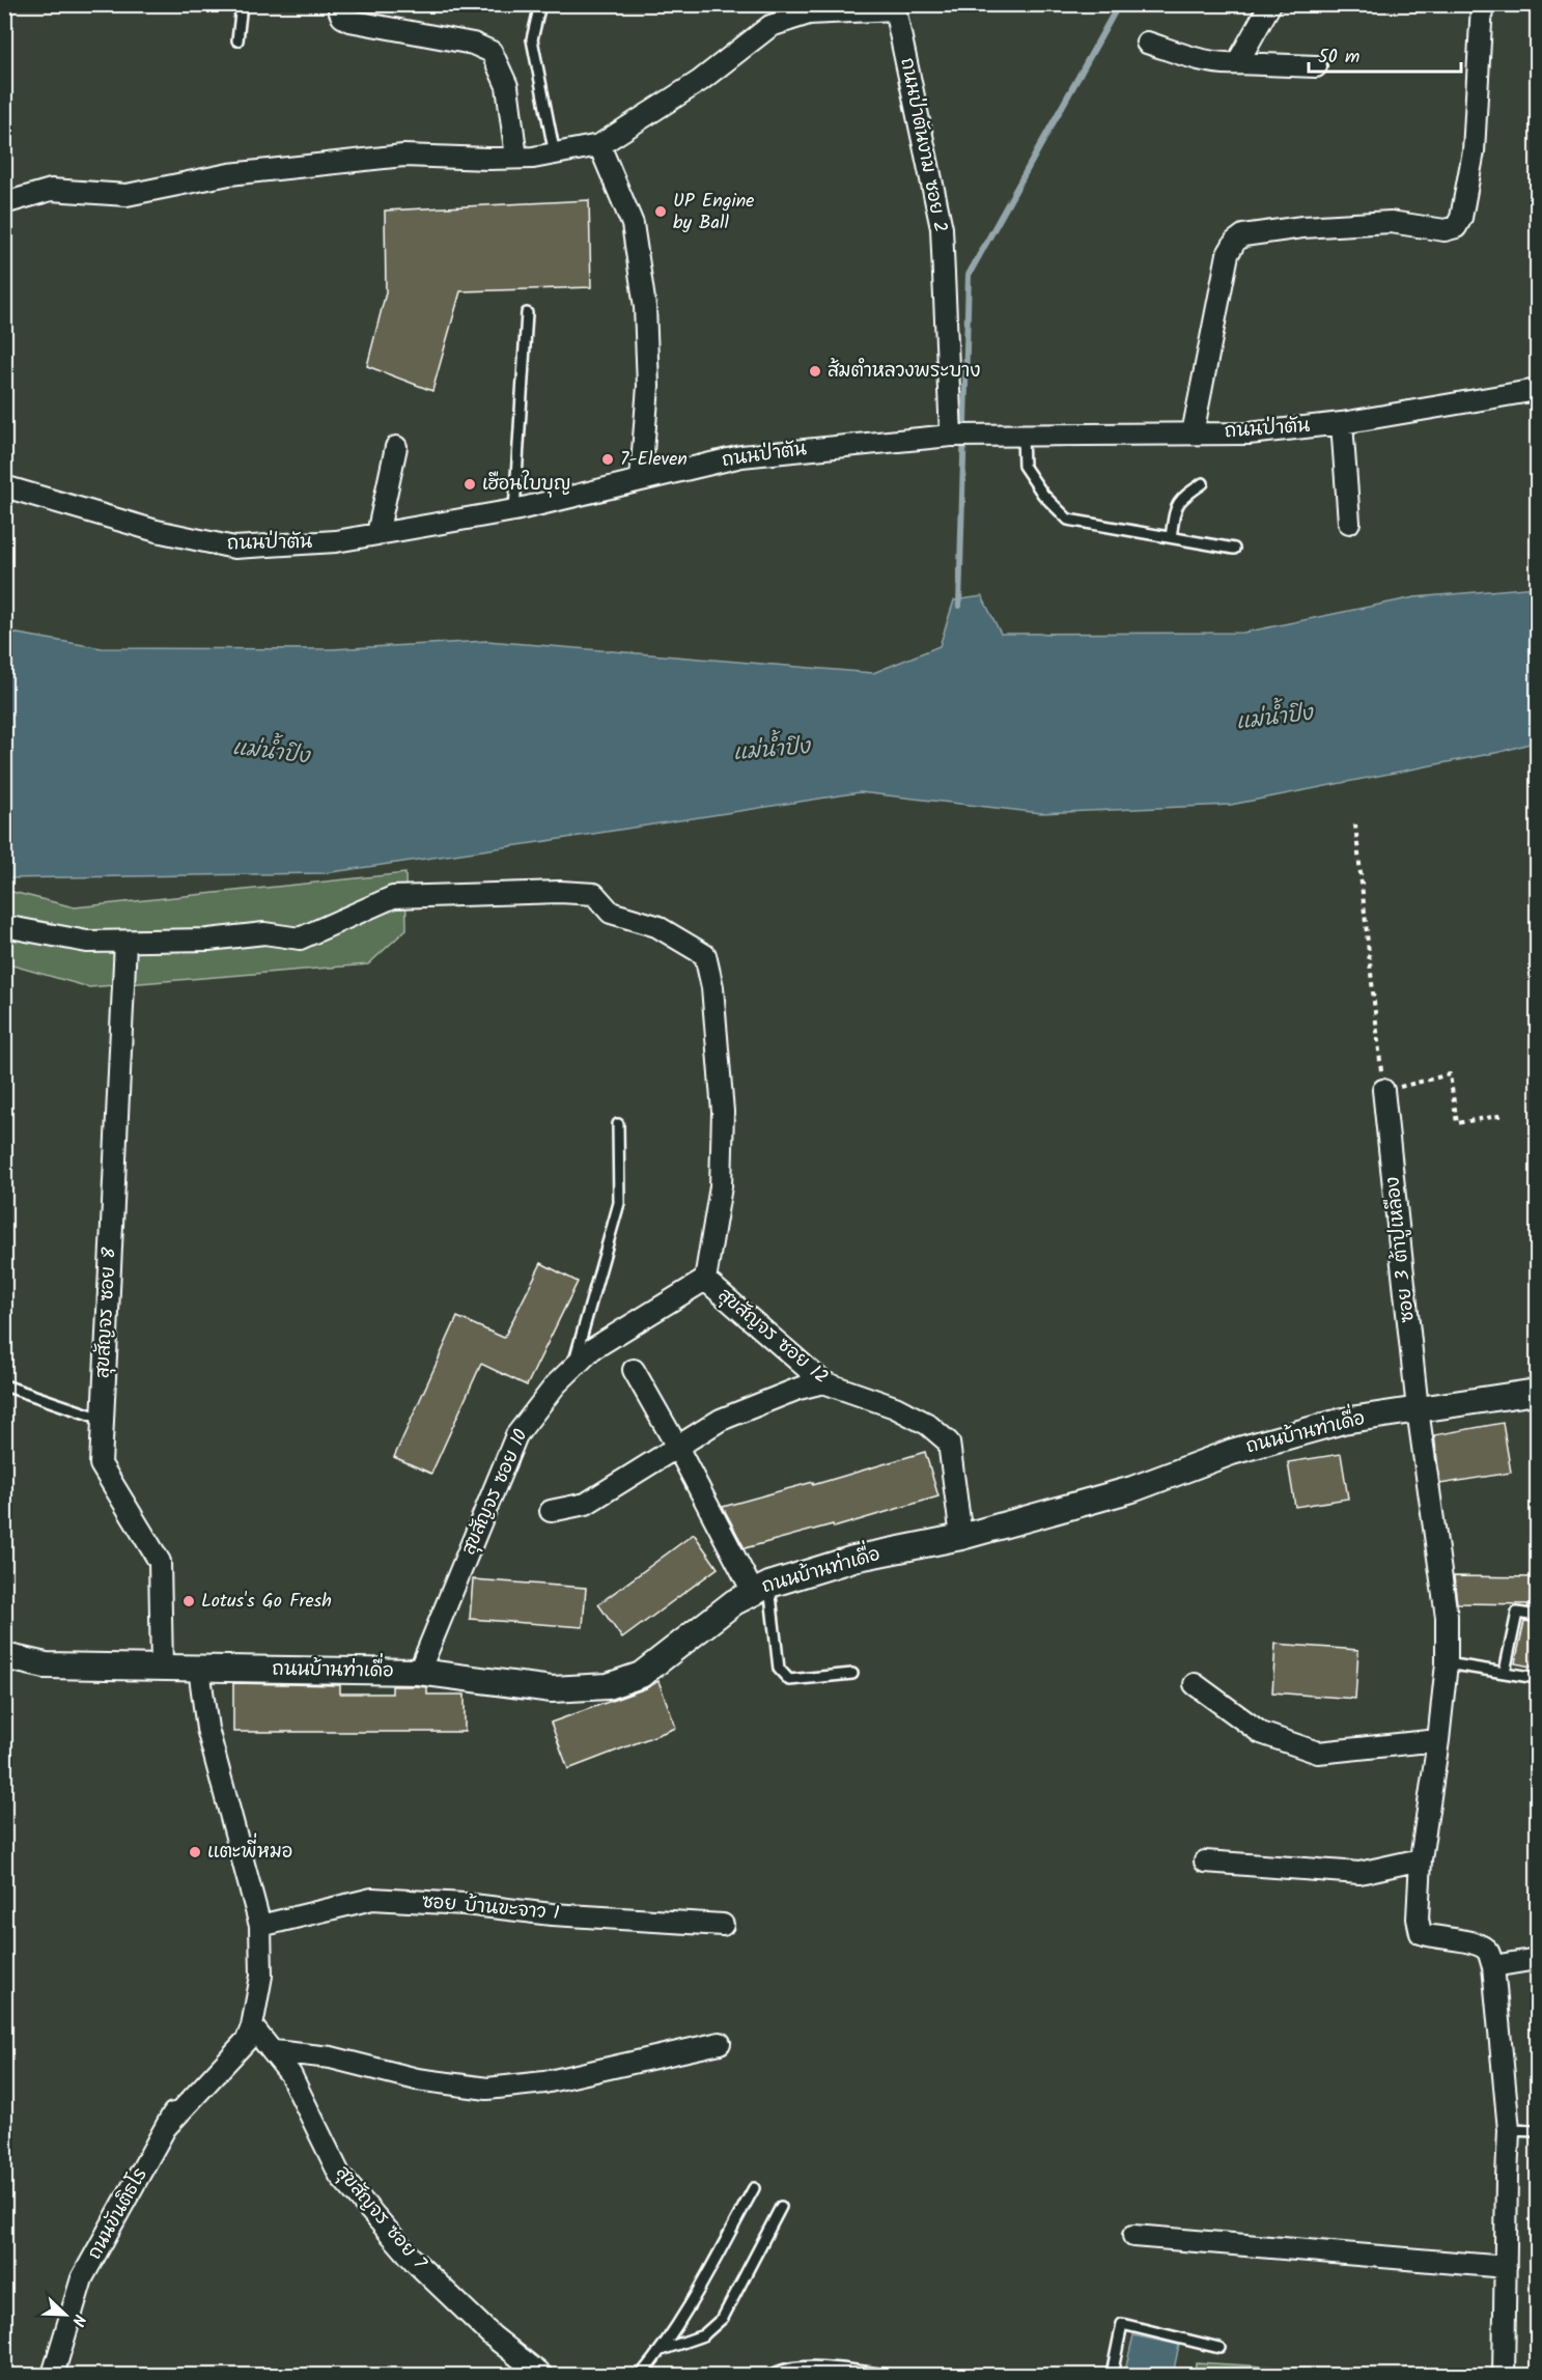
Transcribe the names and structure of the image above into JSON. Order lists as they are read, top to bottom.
{
  "streets": {
    "street": [
      "ถนนป่าตันงาม ซอย 2",
      "ถนนป่าตัน",
      "ซอย 3 ต้าปูเหลือง",
      "สุขสัญจร ซอย 8",
      "สุขสัญจร ซอย 12",
      "ถนนบ้านท่าเดื่อ",
      "สุขสัญจร ซอย 10",
      "ซอย บ้านขะจาว 1",
      "ถนนขันติธโร",
      "สุขสัญจร ซอย 7"
    ]
  },
  "crossings": [
    ["ถนนป่าตันงาม ซอย 2", "ถนนป่าตัน"],
    ["ซอย 3 ต้าปูเหลือง", "ถนนบ้านท่าเดื่อ"],
    ["สุขสัญจร ซอย 8", "สุขสัญจร ซอย 12"],
    ["สุขสัญจร ซอย 8", "ถนนบ้านท่าเดื่อ"],
    ["สุขสัญจร ซอย 12", "ถนนบ้านท่าเดื่อ"],
    ["สุขสัญจร ซอย 12", "สุขสัญจร ซอย 10"],
    ["ถนนบ้านท่าเดื่อ", "สุขสัญจร ซอย 10"],
    ["ถนนขันติธโร", "สุขสัญจร ซอย 7"]
  ],
  "water": ["แม่น้ำปิง"],
  "places": [
    "UP Engine by Ball",
    "ส้มตำหลวงพระบาง",
    "7-Eleven",
    "เฮือนใบบุญ",
    "Lotus's Go Fresh",
    "แตะพี่หมอ"
  ],
  "scale_bar": "50 m",
  "north": "bottom right"
}
